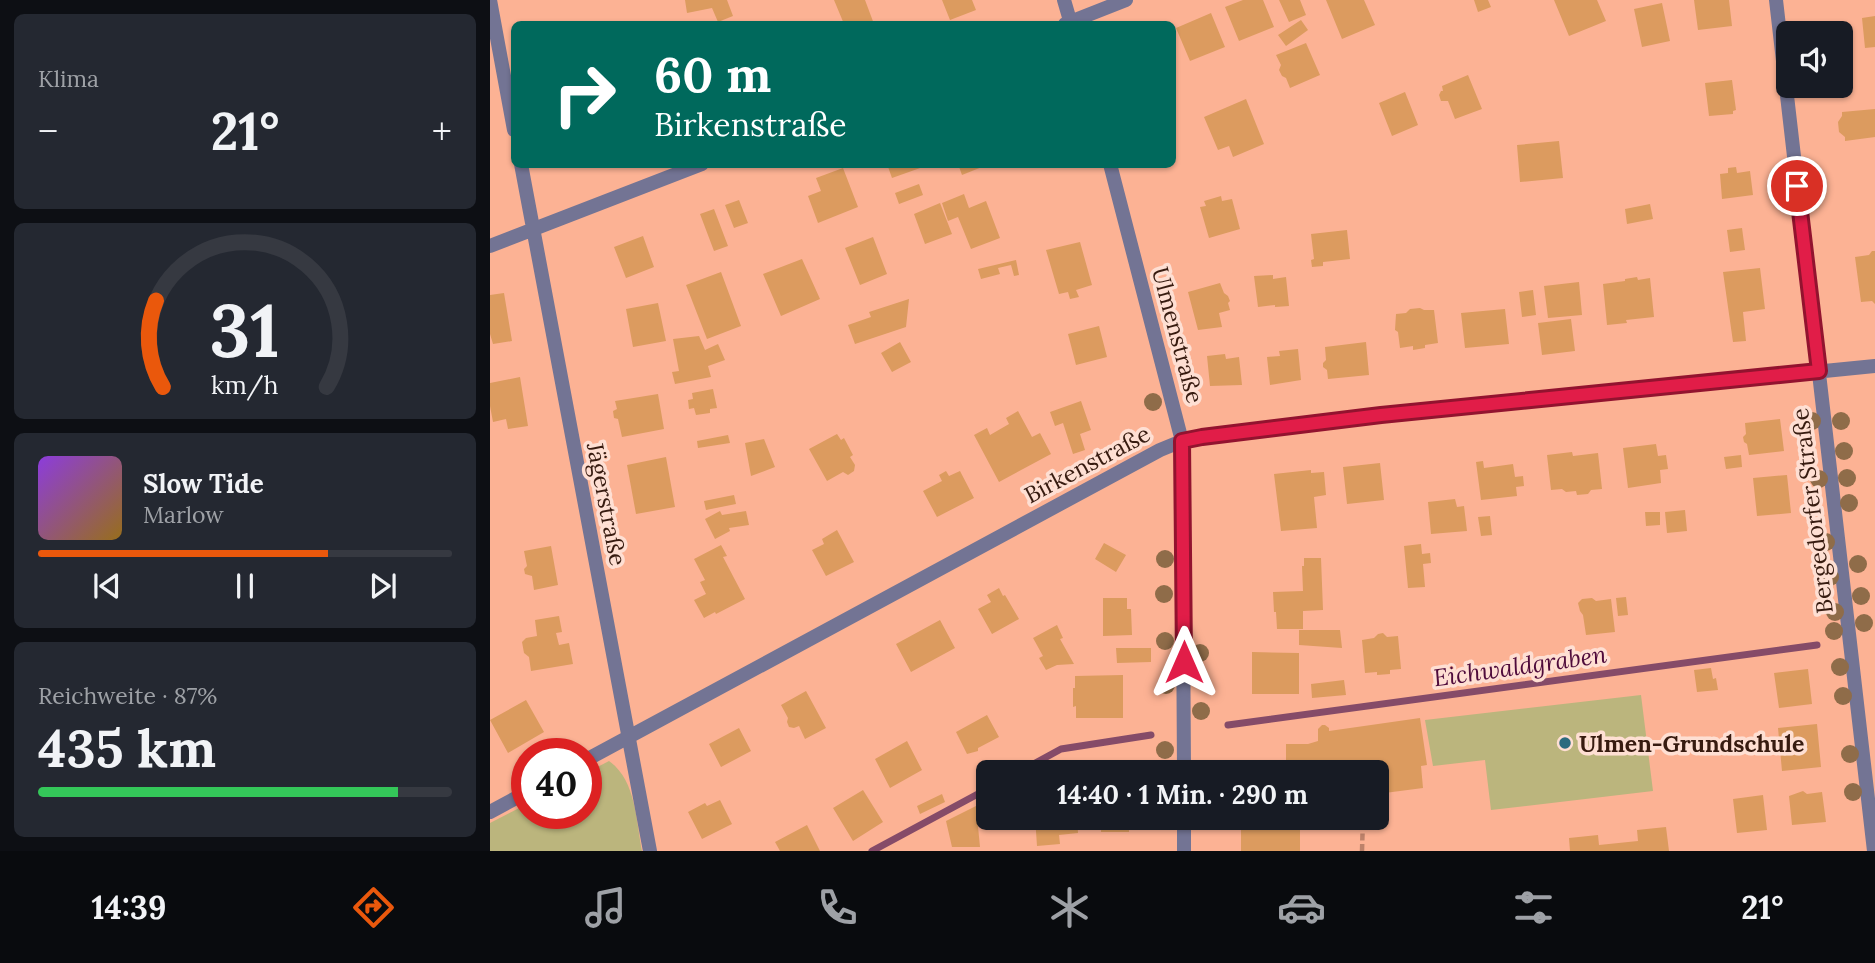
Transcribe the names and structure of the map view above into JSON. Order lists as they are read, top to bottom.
{
  "streets": {
    "street": [
      "Ulmenstraße",
      "Birkenstraße",
      "Jägerstraße",
      "Bergedorfer Straße"
    ]
  },
  "crossings": [
    ["Ulmenstraße", "Birkenstraße"],
    ["Birkenstraße", "Jägerstraße"],
    ["Birkenstraße", "Bergedorfer Straße"]
  ],
  "water": ["Eichwaldgraben"],
  "places": ["Ulmen-Grundschule"],
  "page": {
    "tile": [
      "Klima",
      ["Reichweite · 87%", "435 km"]
    ],
    "turn": ["60 m", "Birkenstraße"],
    "heat": ["−", "21°", "+"],
    "song": ["Slow Tide", "Marlow"],
    "limit": "40",
    "trip": "14:40 · 1 Min. · 290 m",
    "tabs": ["14:39", "21°"],
    "gauge": ["31", "km/h"]
  }
}
